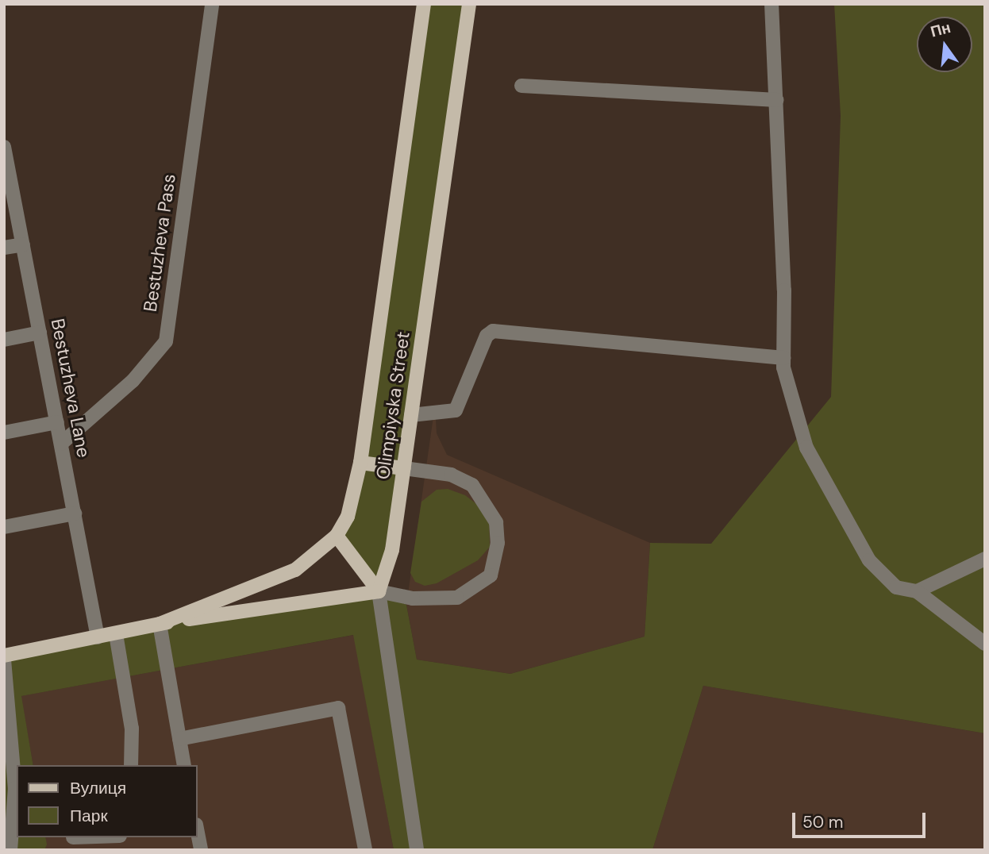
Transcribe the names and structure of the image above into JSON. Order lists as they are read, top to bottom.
{
  "streets": {
    "main road": ["Olimpiyska Street"],
    "street": ["Bestuzheva Pass", "Bestuzheva Lane"]
  },
  "crossings": [
    ["Bestuzheva Pass", "Bestuzheva Lane"],
    ["Bestuzheva Lane", "Olimpiyska Street"]
  ],
  "legend": ["Вулиця", "Парк"],
  "scale_bar": "50 m",
  "north": "top"
}
